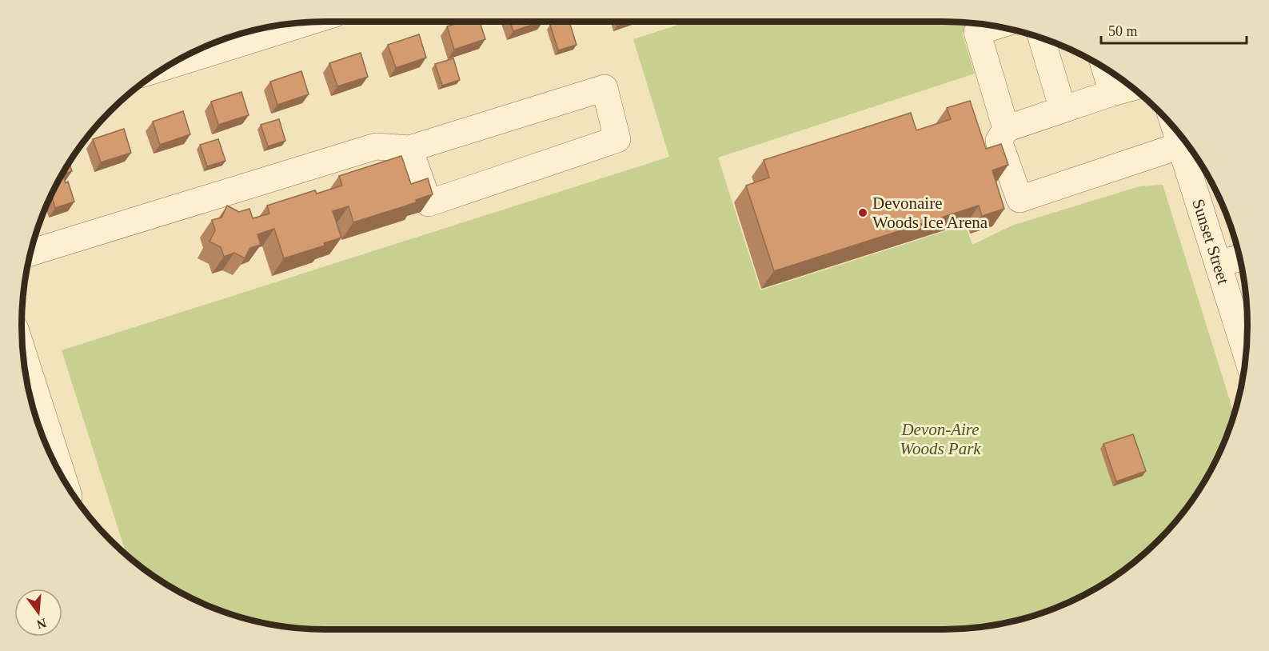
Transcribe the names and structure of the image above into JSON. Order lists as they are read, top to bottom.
{
  "streets": {
    "street": ["Sunset Street"]
  },
  "parks": ["Devon-Aire Woods Park"],
  "places": ["Devonaire Woods Ice Arena"],
  "scale_bar": "50 m",
  "north": "bottom"
}
